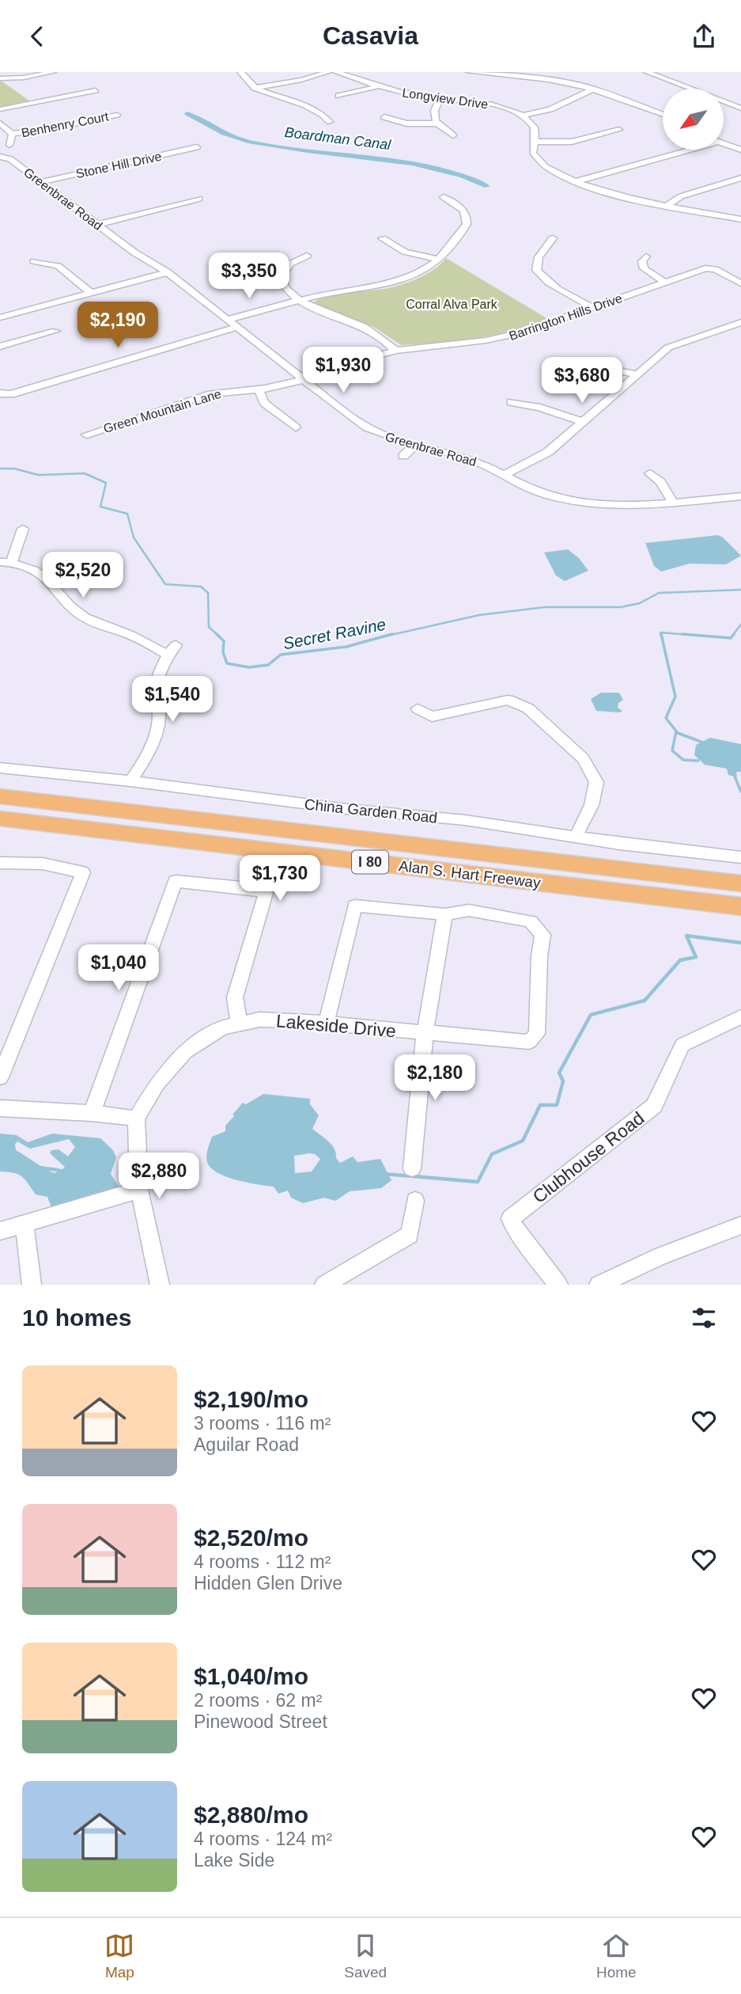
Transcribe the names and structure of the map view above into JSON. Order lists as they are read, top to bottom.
{
  "streets": {
    "highway": ["I 80", "Alan S. Hart Freeway"],
    "street": [
      "Longview Drive",
      "Benhenry Court",
      "Stone Hill Drive",
      "Greenbrae Road",
      "Barrington Hills Drive",
      "Green Mountain Lane",
      "China Garden Road",
      "Lakeside Drive",
      "Clubhouse Road"
    ]
  },
  "crossings": [
    ["Stone Hill Drive", "Greenbrae Road"],
    ["Greenbrae Road", "Barrington Hills Drive"],
    ["Greenbrae Road", "Green Mountain Lane"],
    ["Barrington Hills Drive", "Green Mountain Lane"]
  ],
  "water": ["Boardman Canal", "Secret Ravine"],
  "parks": ["Corral Alva Park"],
  "north": "bottom left",
  "page": {
    "header": "Casavia",
    "price": [
      "$3,350",
      "$2,190",
      "$1,930",
      "$3,680",
      "$2,520",
      "$1,540",
      "$1,730",
      "$1,040",
      "$2,180",
      "$2,880"
    ],
    "heading": "10 homes",
    "list": [
      {
        "name": "$2,190/mo",
        "note": "3 rooms · 116 m² · Aguilar Road"
      },
      {
        "name": "$2,520/mo",
        "note": "4 rooms · 112 m² · Hidden Glen Drive"
      },
      {
        "name": "$1,040/mo",
        "note": "2 rooms · 62 m² · Pinewood Street"
      },
      {
        "name": "$2,880/mo",
        "note": "4 rooms · 124 m² · Lake Side"
      }
    ],
    "tabs": ["Map", "Saved", "Home"]
  }
}
